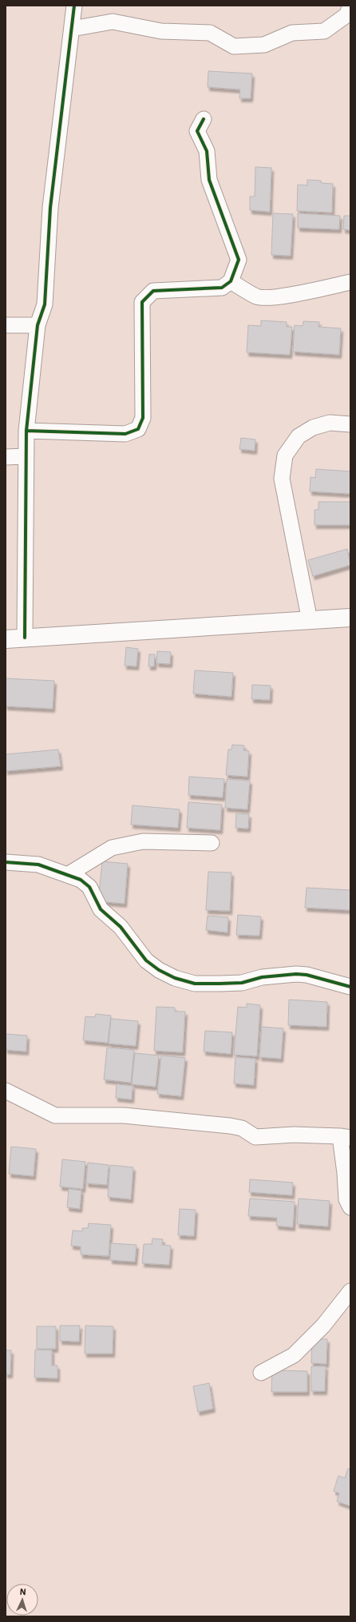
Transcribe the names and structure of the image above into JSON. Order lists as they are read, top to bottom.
{
  "north": "top"
}
